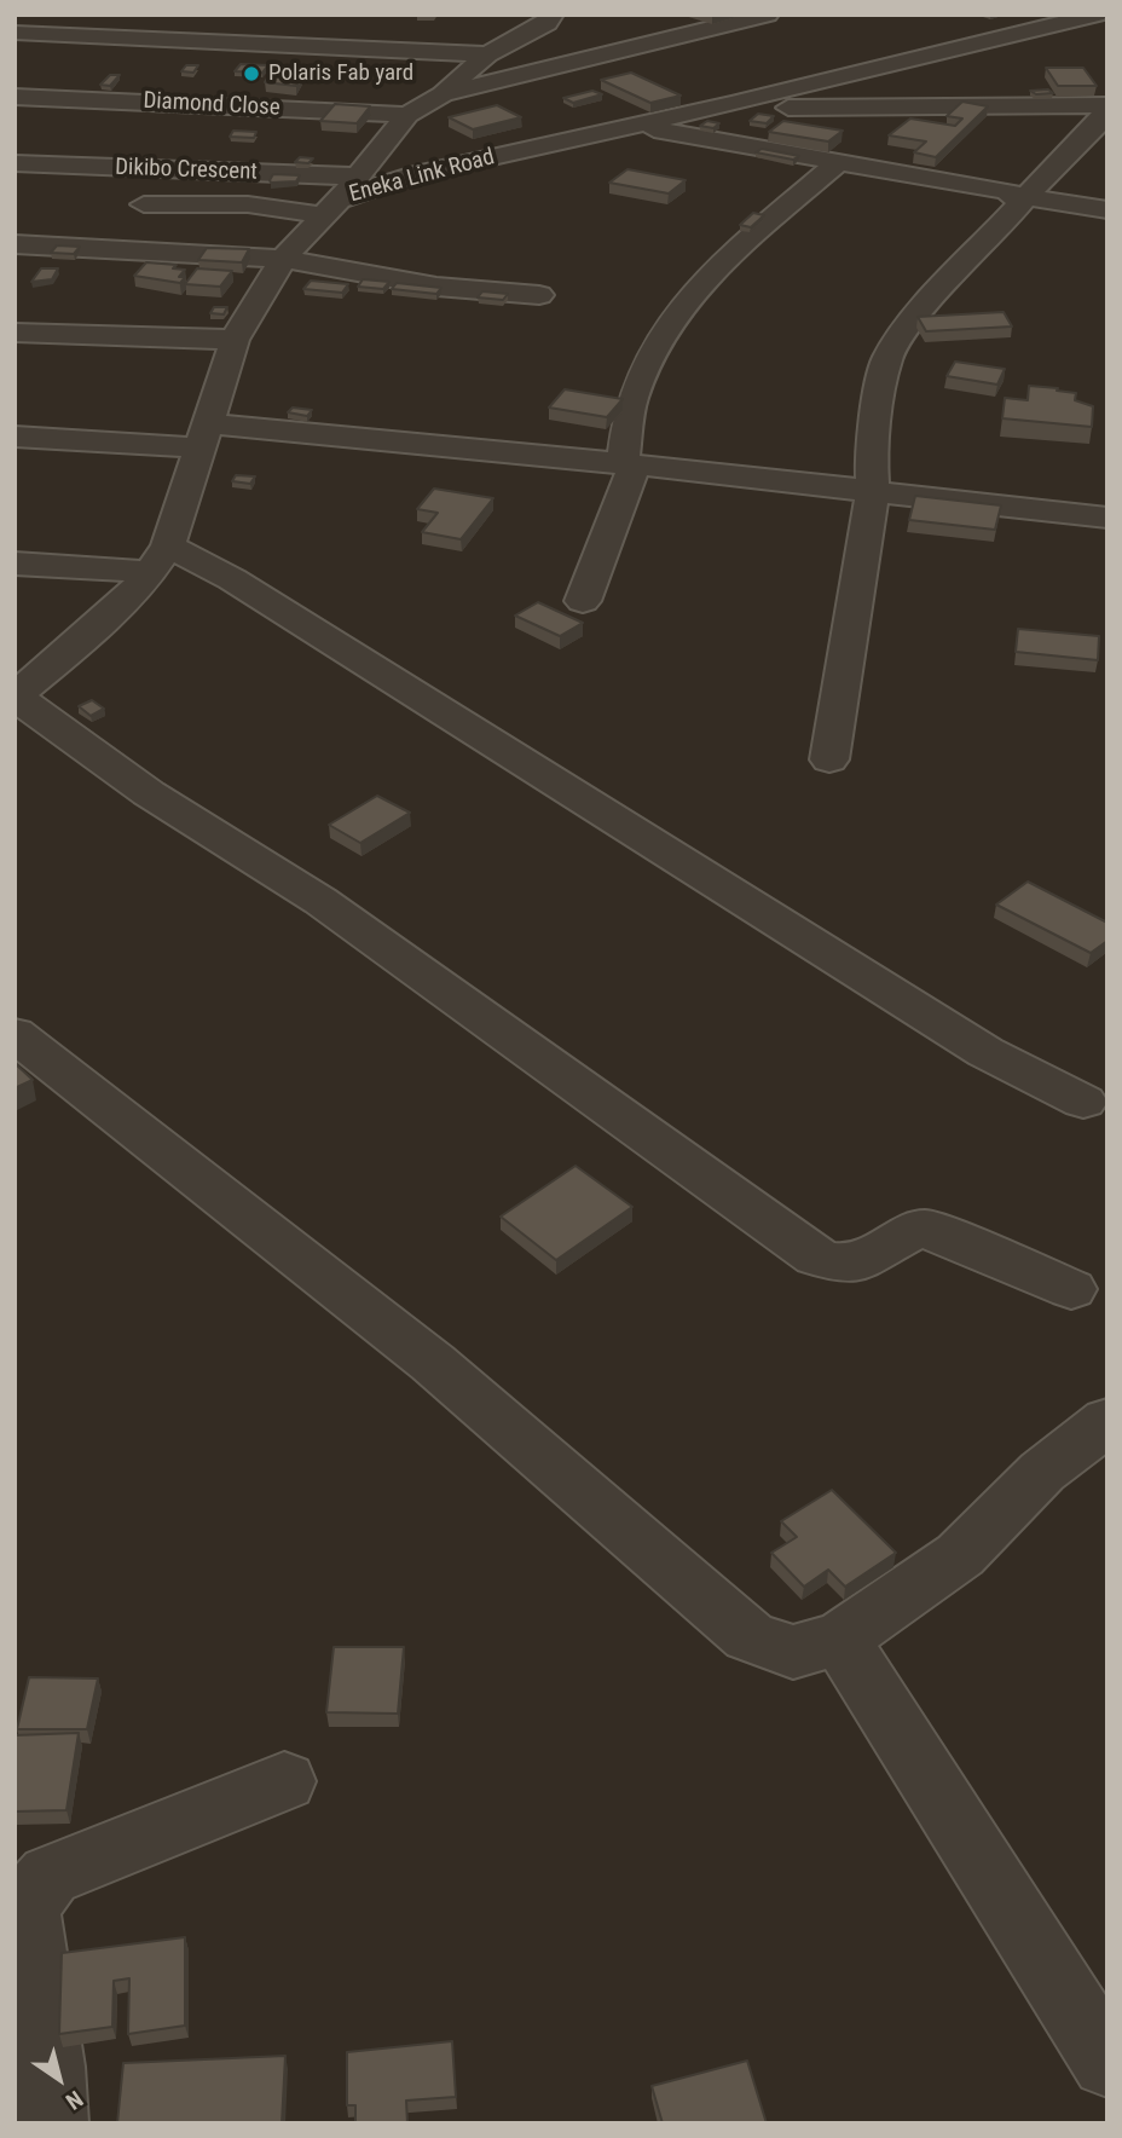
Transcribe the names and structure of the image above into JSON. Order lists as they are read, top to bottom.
{
  "streets": {
    "street": ["Diamond Close", "Dikibo Crescent", "Eneka Link Road"]
  },
  "places": ["Polaris Fab yard"],
  "north": "bottom right"
}
